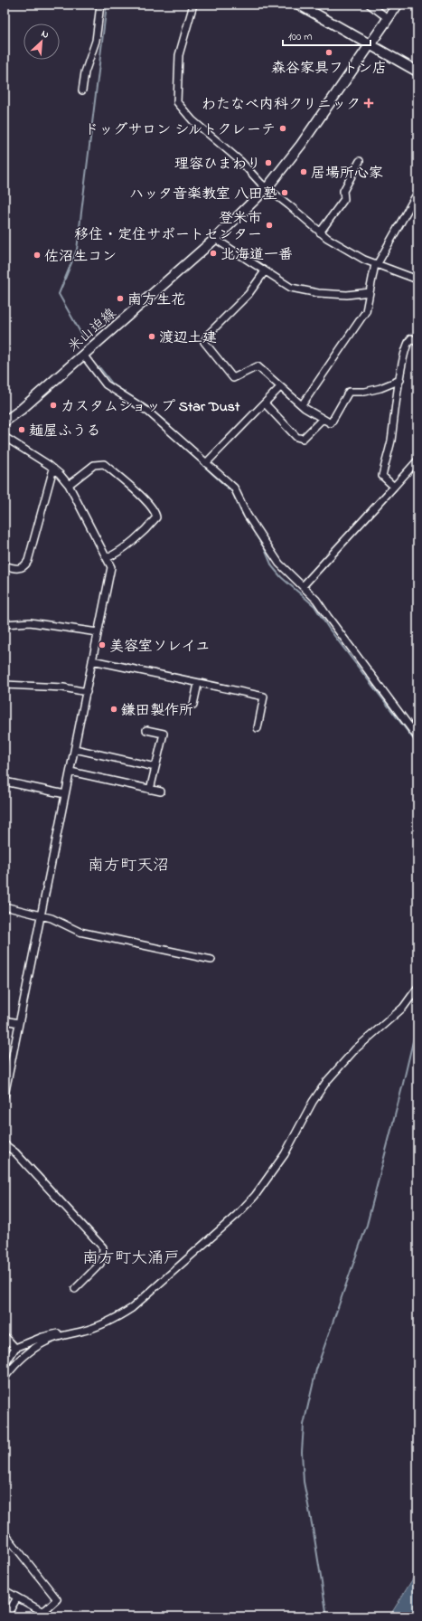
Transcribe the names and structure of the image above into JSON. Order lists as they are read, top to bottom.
{
  "streets": {
    "main road": ["米山迫線"]
  },
  "districts": ["南方町天沼", "南方町大涌戸"],
  "places": {
    "other": [
      "森谷家具フトン店",
      "ドッグサロン シルトクレーテ",
      "理容ひまわり",
      "居場所心家",
      "ハッタ音楽教室 八田塾",
      "登米市 移住・定住サポートセンター",
      "北海道一番",
      "佐沼生コン",
      "南方生花",
      "渡辺土建",
      "カスタムショップ Star Dust",
      "麺屋ふうる",
      "美容室ソレイユ",
      "鎌田製作所"
    ],
    "health": ["わたなべ内科クリニック"]
  },
  "scale_bar": "100 m",
  "north": "top right"
}
